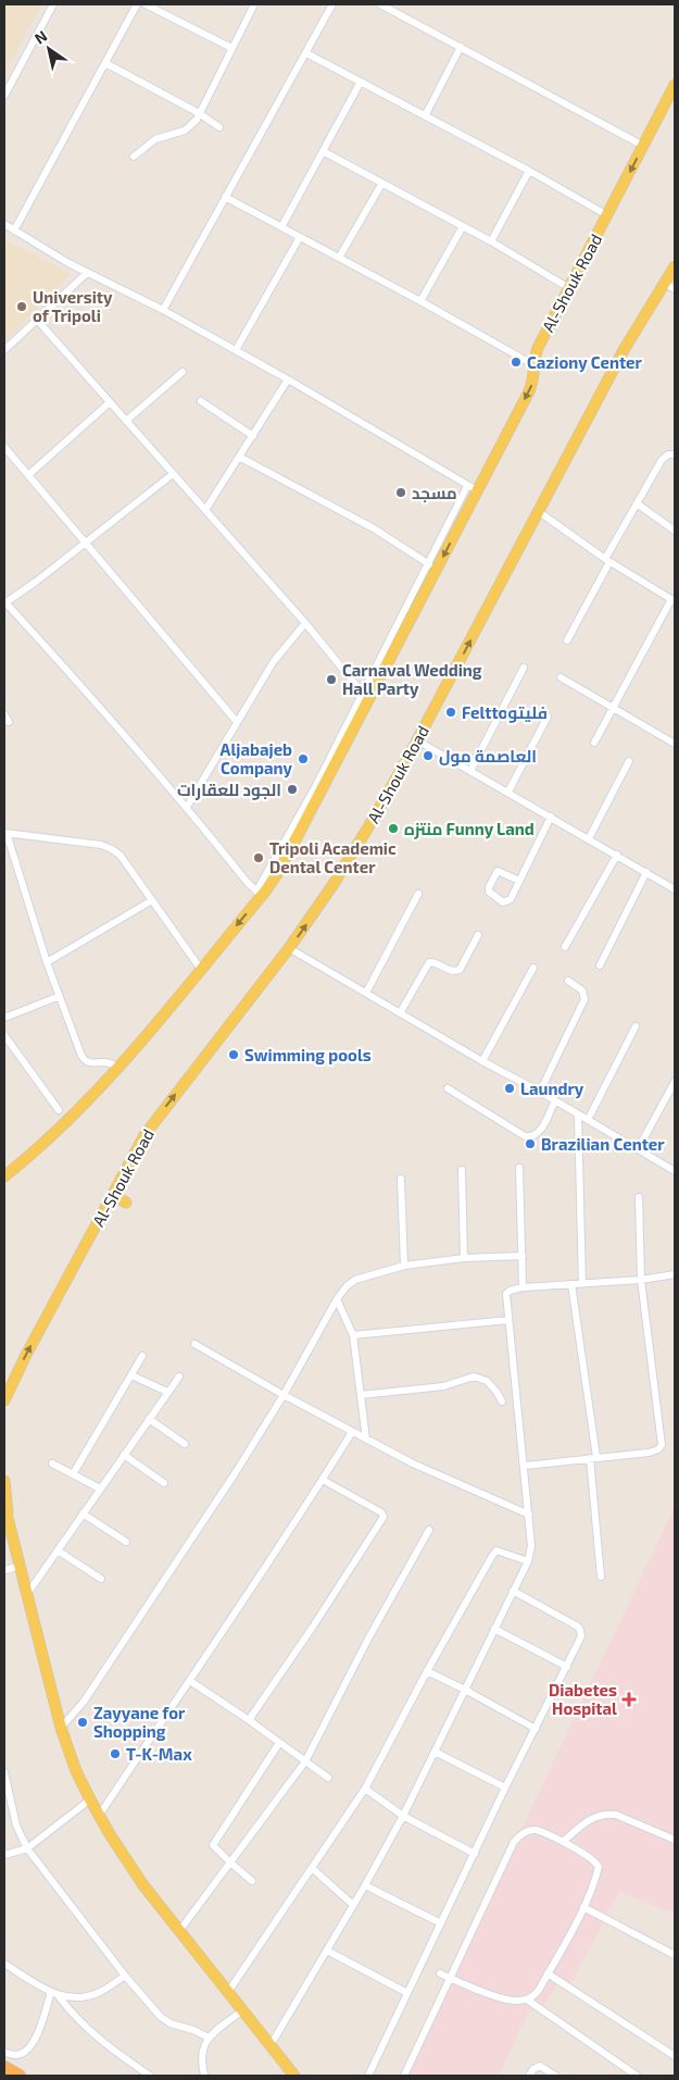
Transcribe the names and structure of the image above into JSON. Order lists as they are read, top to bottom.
{
  "streets": {
    "main road": ["Al-Shouk Road"]
  },
  "places": {
    "other": [
      "University of Tripoli",
      "Caziony Center",
      "مسجد",
      "Carnaval Wedding Hall Party",
      "Felttoفليتو",
      "العاصمة مول",
      "Aljabajeb Company",
      "الجود للعقارات",
      "منتزه Funny Land",
      "Tripoli Academic Dental Center",
      "Swimming pools",
      "Laundry",
      "Brazilian Center",
      "Zayyane for Shopping",
      "T-K-Max"
    ],
    "health": ["Diabetes Hospital"]
  },
  "north": "top left"
}
